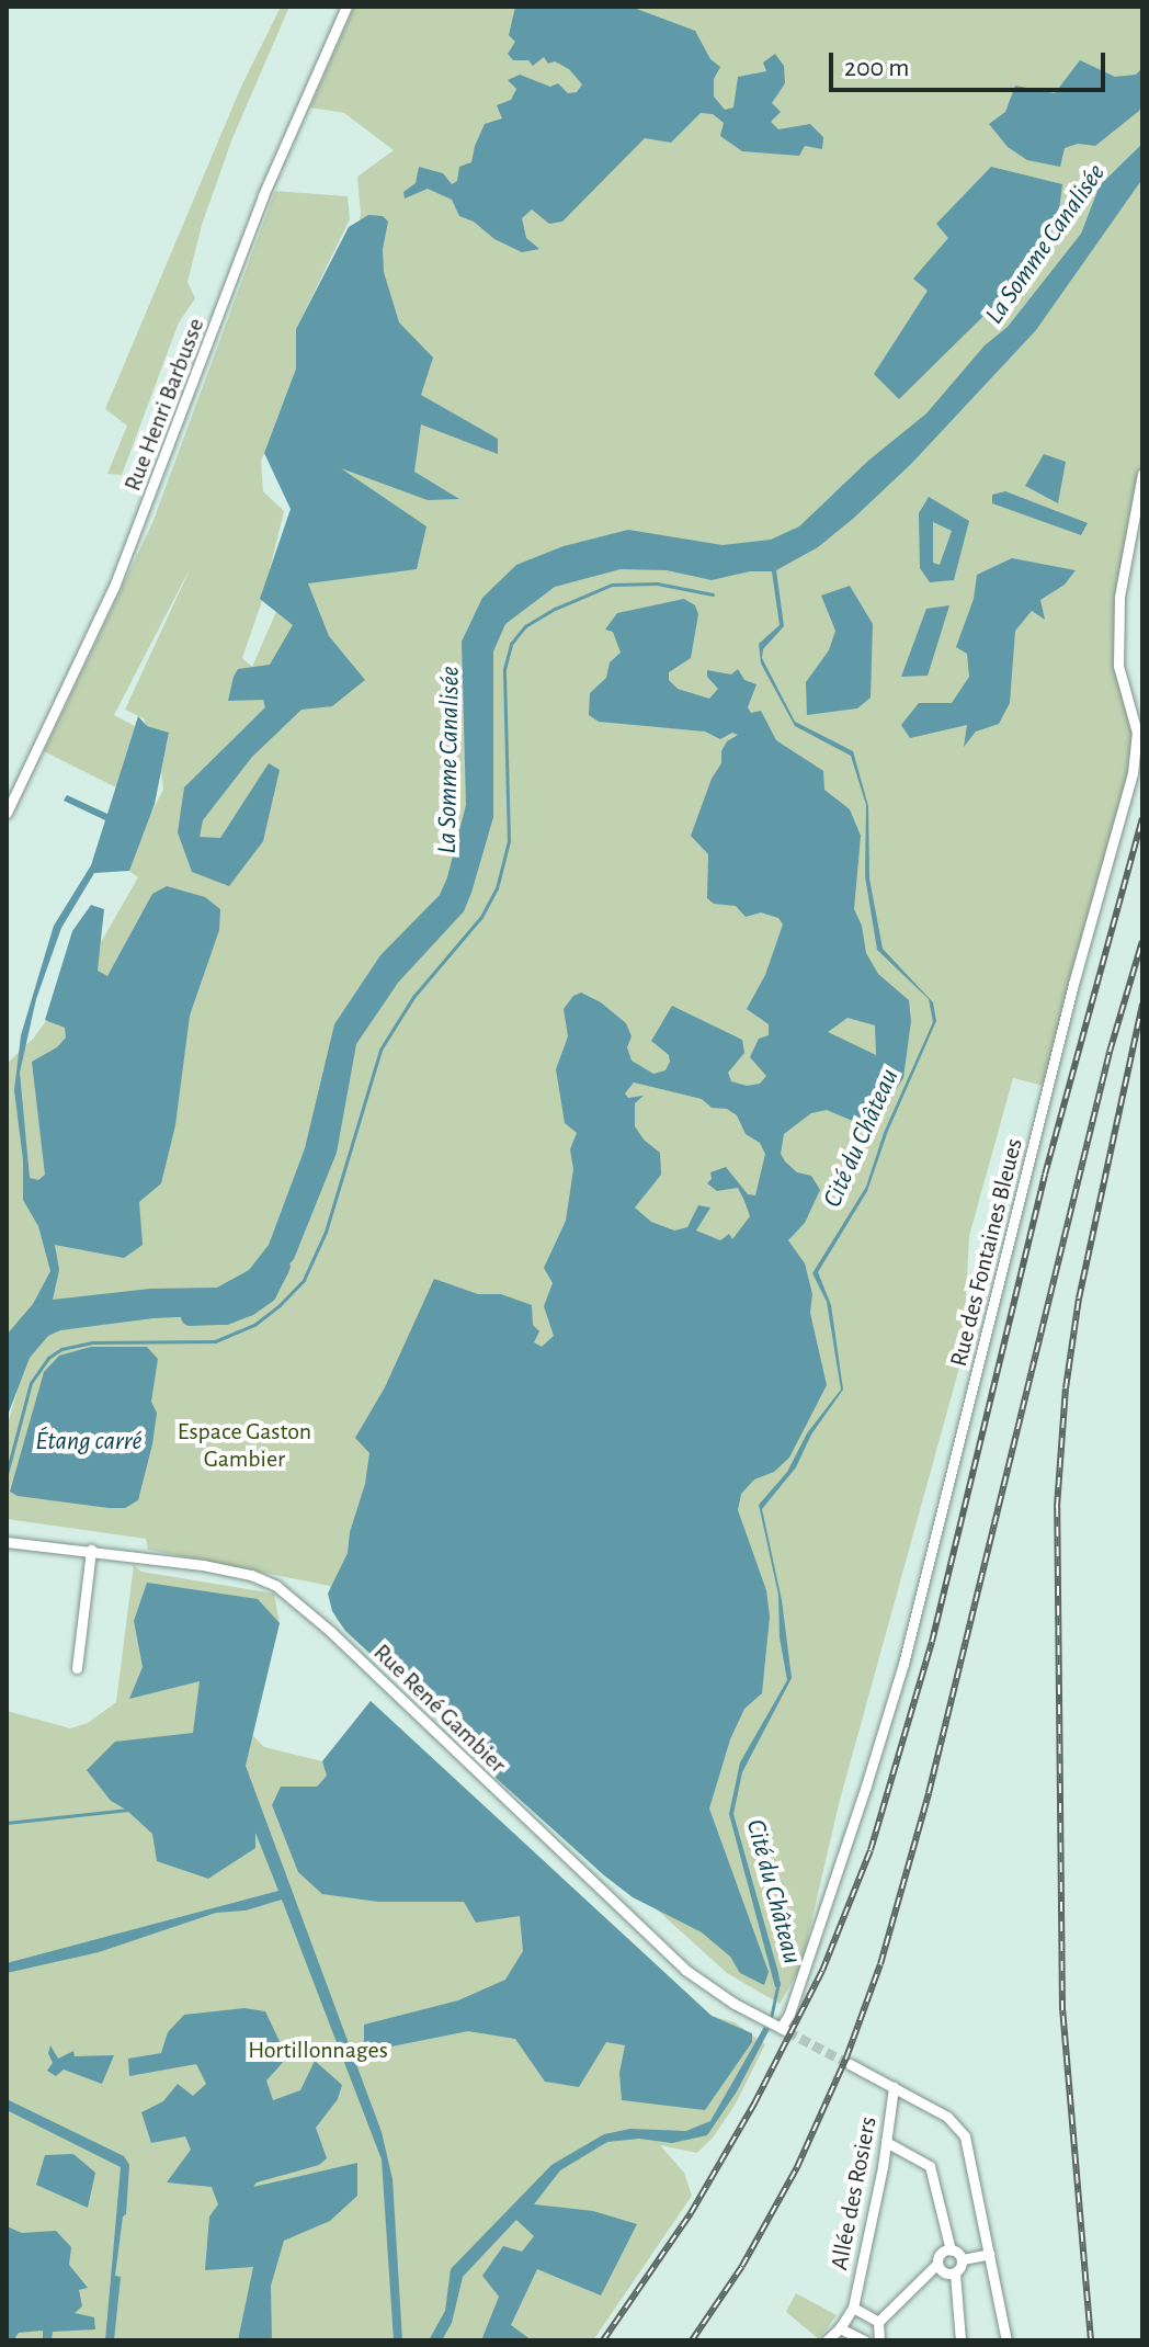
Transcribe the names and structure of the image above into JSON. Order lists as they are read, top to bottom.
{
  "streets": {
    "street": [
      "Rue Henri Barbusse",
      "Rue des Fontaines Bleues",
      "Rue René Gambier",
      "Allée des Rosiers"
    ]
  },
  "crossings": [
    ["Rue des Fontaines Bleues", "Rue René Gambier"]
  ],
  "water": ["La Somme Canalisée", "Cité du Château", "Étang carré"],
  "parks": ["Espace Gaston Gambier", "Hortillonnages"],
  "scale_bar": "200 m"
}
